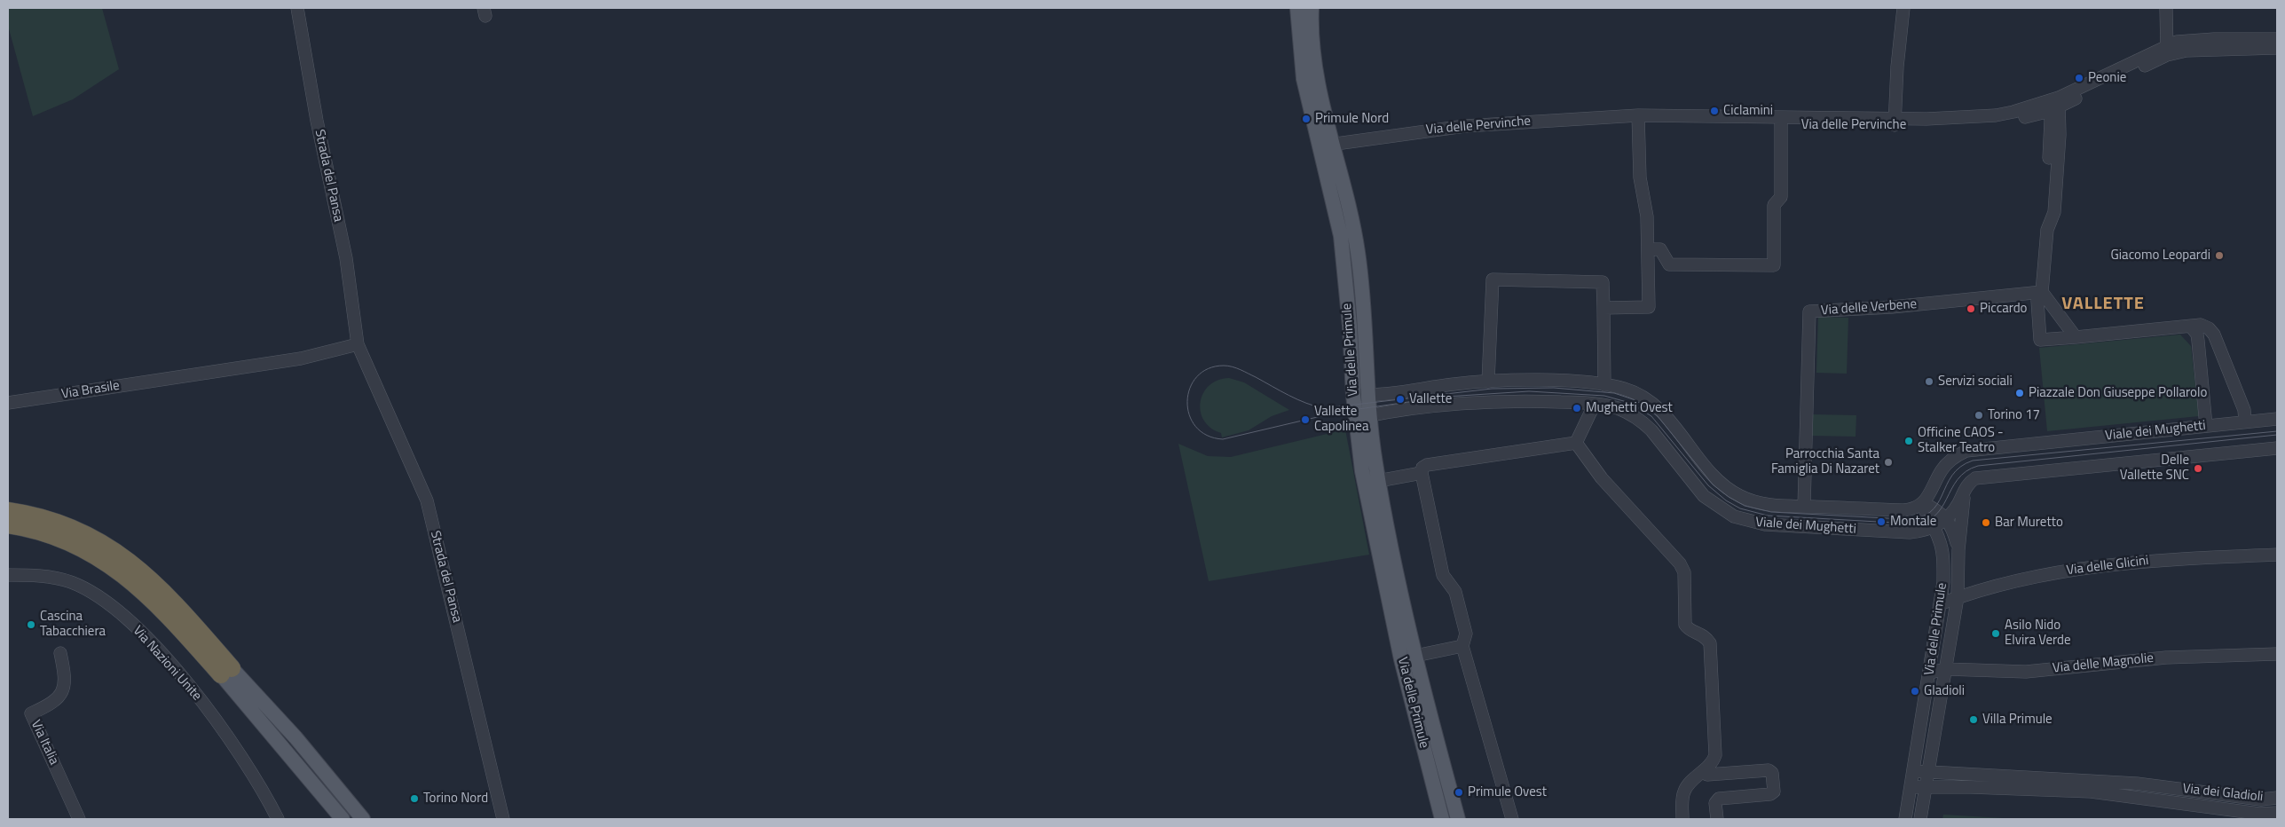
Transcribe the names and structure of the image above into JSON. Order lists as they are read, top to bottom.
{
  "streets": {
    "main road": ["Via delle Primule"],
    "street": [
      "Via delle Pervinche",
      "Strada del Pansa",
      "Via delle Verbene",
      "Via Brasile",
      "Viale dei Mughetti",
      "Via delle Glicini",
      "Via Nazioni Unite",
      "Via delle Magnolie",
      "Via Italia",
      "Via dei Gladioli"
    ]
  },
  "crossings": [
    ["Via delle Pervinche", "Via delle Primule"],
    ["Strada del Pansa", "Via Brasile"],
    ["Via delle Verbene", "Viale dei Mughetti"],
    ["Via delle Primule", "Viale dei Mughetti"],
    ["Via delle Primule", "Via delle Glicini"],
    ["Via delle Primule", "Via delle Magnolie"],
    ["Via delle Primule", "Via dei Gladioli"]
  ],
  "districts": ["VALLETTE"],
  "places": [
    "Peonie",
    "Ciclamini",
    "Primule Nord",
    "Giacomo Leopardi",
    "Piccardo",
    "Servizi sociali",
    "Piazzale Don Giuseppe Pollarolo",
    "Vallette",
    "Mughetti Ovest",
    "Torino 17",
    "Vallette Capolinea",
    "Officine CAOS - Stalker Teatro",
    "Parrocchia Santa Famiglia Di Nazaret",
    "Delle Vallette SNC",
    "Montale",
    "Bar Muretto",
    "Cascina Tabacchiera",
    "Asilo Nido Elvira Verde",
    "Gladioli",
    "Villa Primule",
    "Primule Ovest",
    "Torino Nord"
  ]
}
